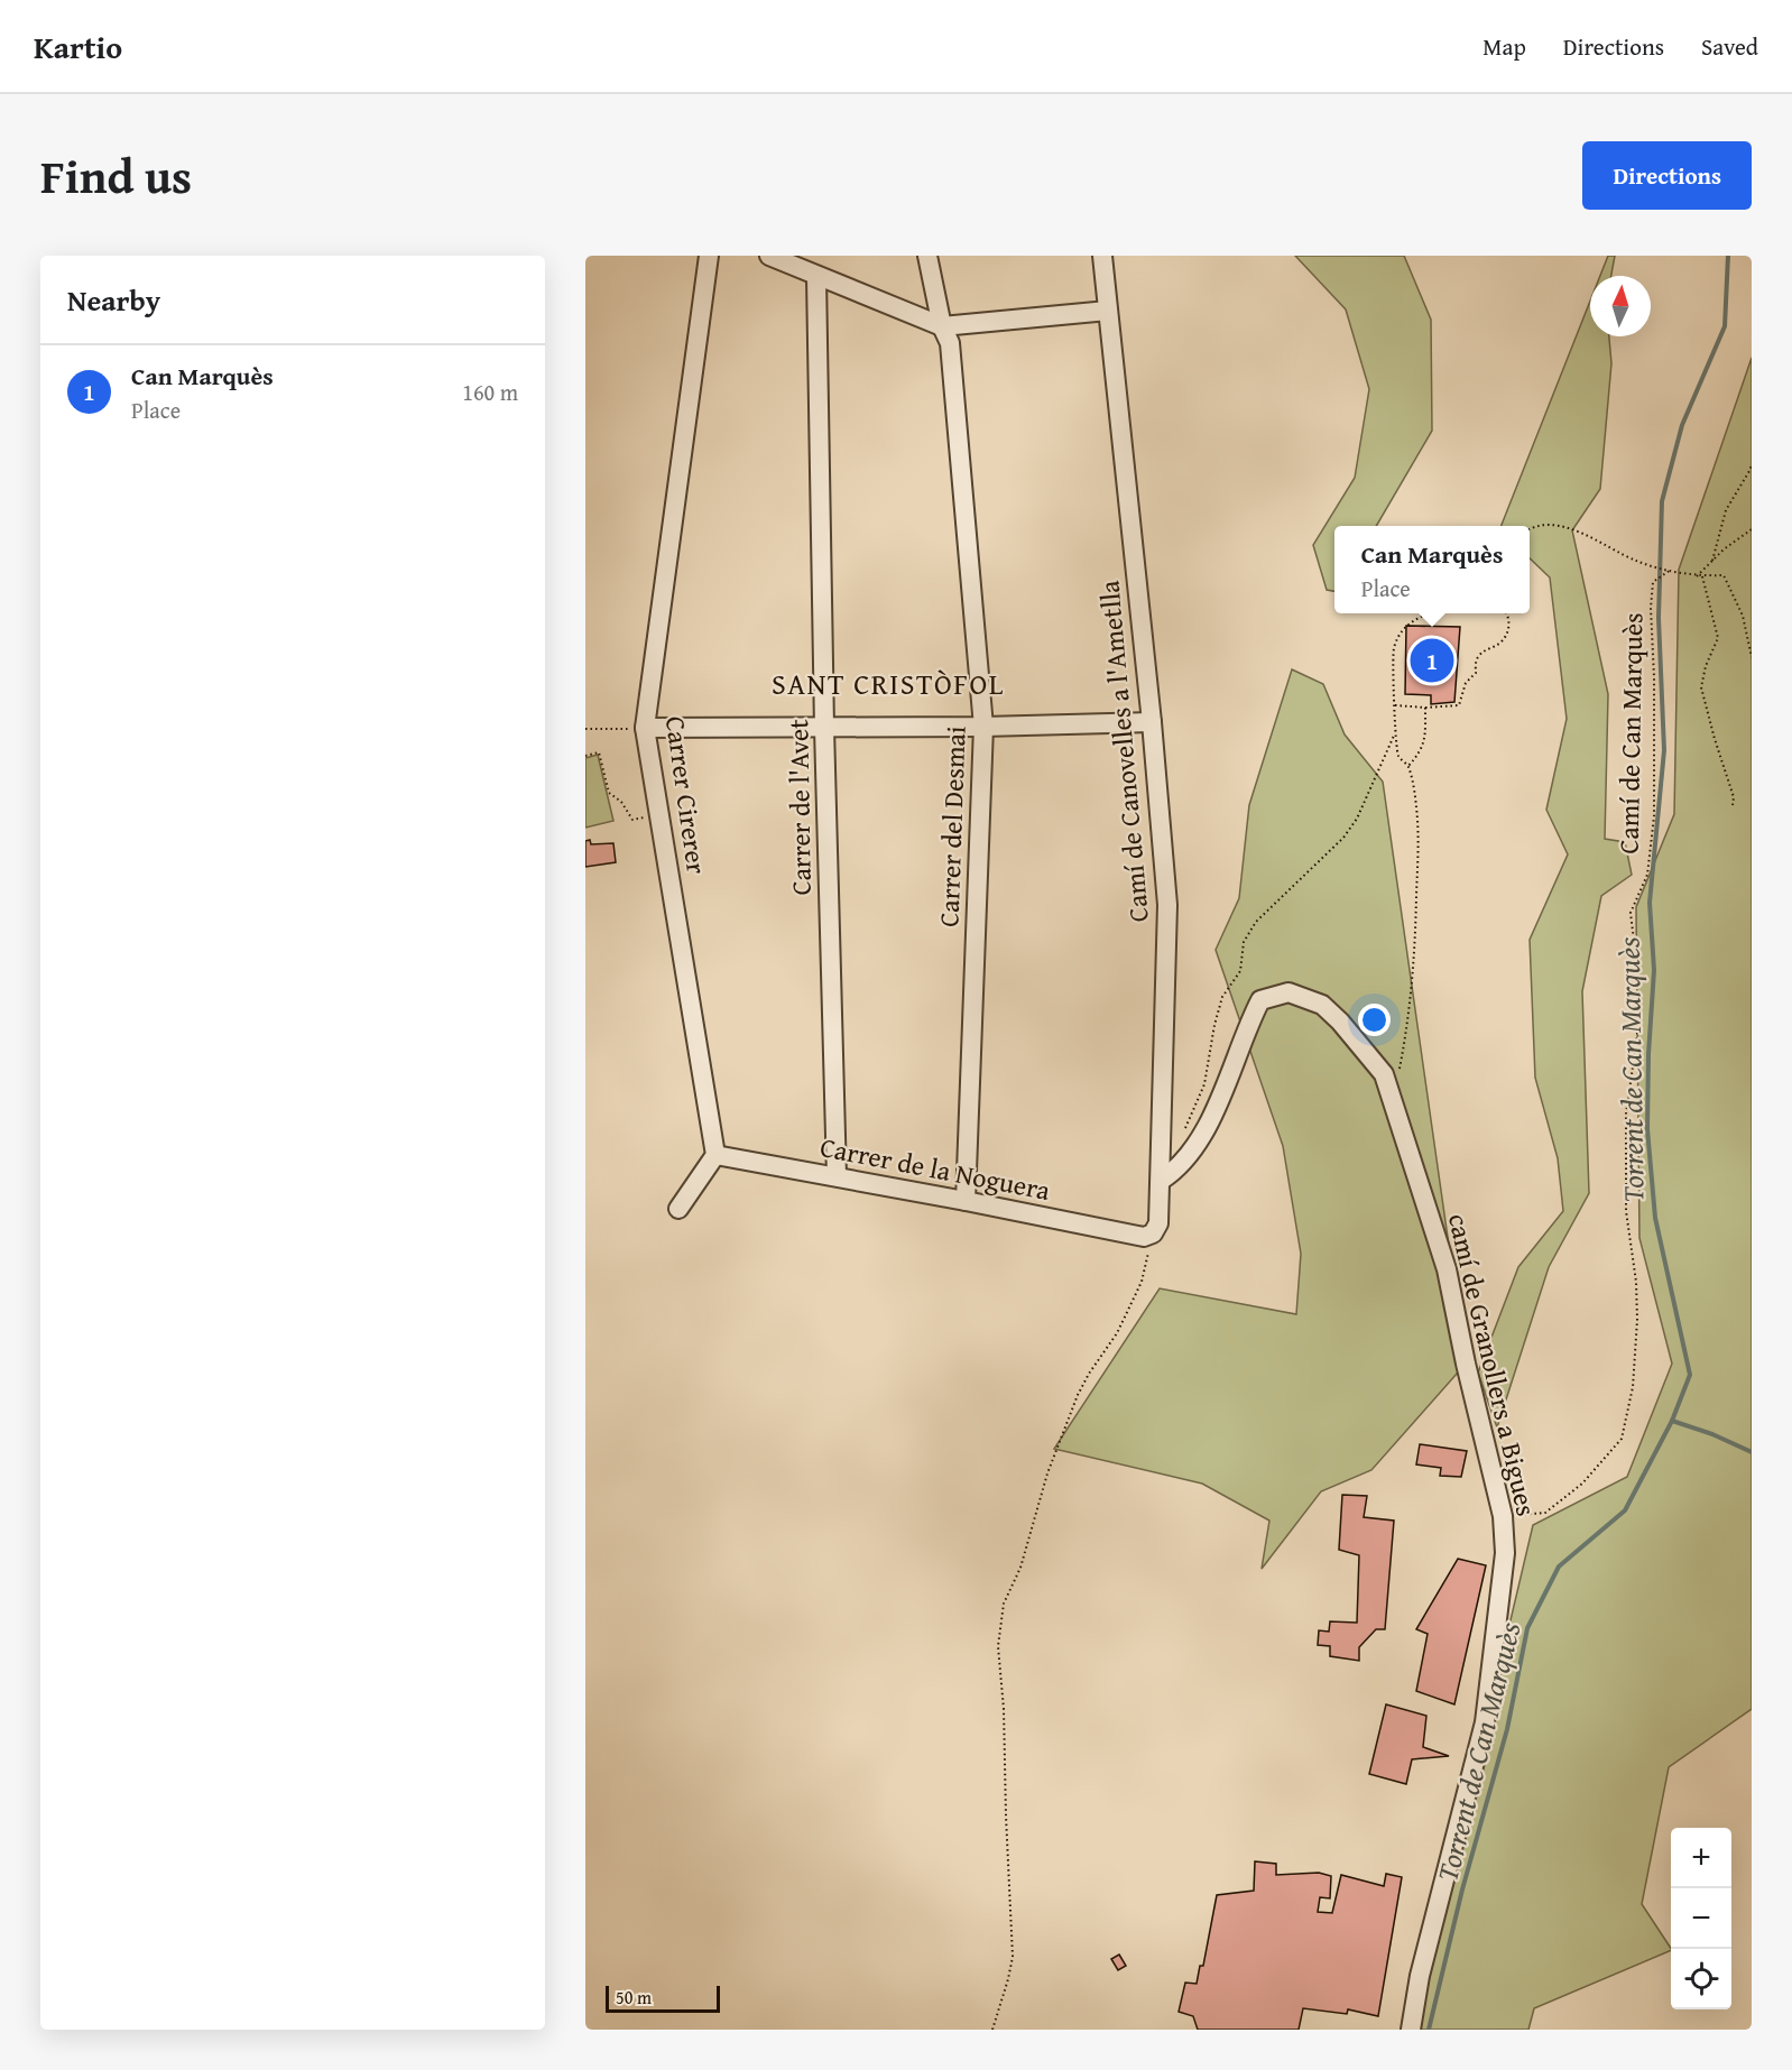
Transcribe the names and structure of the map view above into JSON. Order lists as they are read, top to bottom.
{
  "streets": {
    "street": [
      "Camí de Canovelles a l'Ametlla",
      "Carrer Cirerer",
      "Carrer de l'Avet",
      "Carrer del Desmai",
      "Carrer de la Noguera",
      "camí de Granollers a Bigues"
    ],
    "path": ["Camí de Can Marquès"]
  },
  "crossings": [
    ["Camí de Can Marquès", "camí de Granollers a Bigues"],
    ["Camí de Canovelles a l'Ametlla", "Carrer de la Noguera"],
    ["Camí de Canovelles a l'Ametlla", "camí de Granollers a Bigues"],
    ["Carrer Cirerer", "Carrer de la Noguera"],
    ["Carrer de l'Avet", "Carrer de la Noguera"],
    ["Carrer del Desmai", "Carrer de la Noguera"]
  ],
  "districts": ["SANT CRISTÒFOL"],
  "water": ["Torrent de Can Marquès"],
  "scale_bar": "50 m",
  "north": "top",
  "page": {
    "header": "Kartio",
    "nav": ["Map", "Directions", "Saved"],
    "title": "Find us",
    "buttons": "Directions",
    "heading": "Nearby",
    "list": [
      {
        "mark": "1",
        "name": "Can Marquès",
        "note": "Place",
        "value": "160 m"
      }
    ],
    "popup": ["Can Marquès", "Place"],
    "pins": "1",
    "map_buttons": ["+", "−"],
    "scale": "50 m"
  }
}
